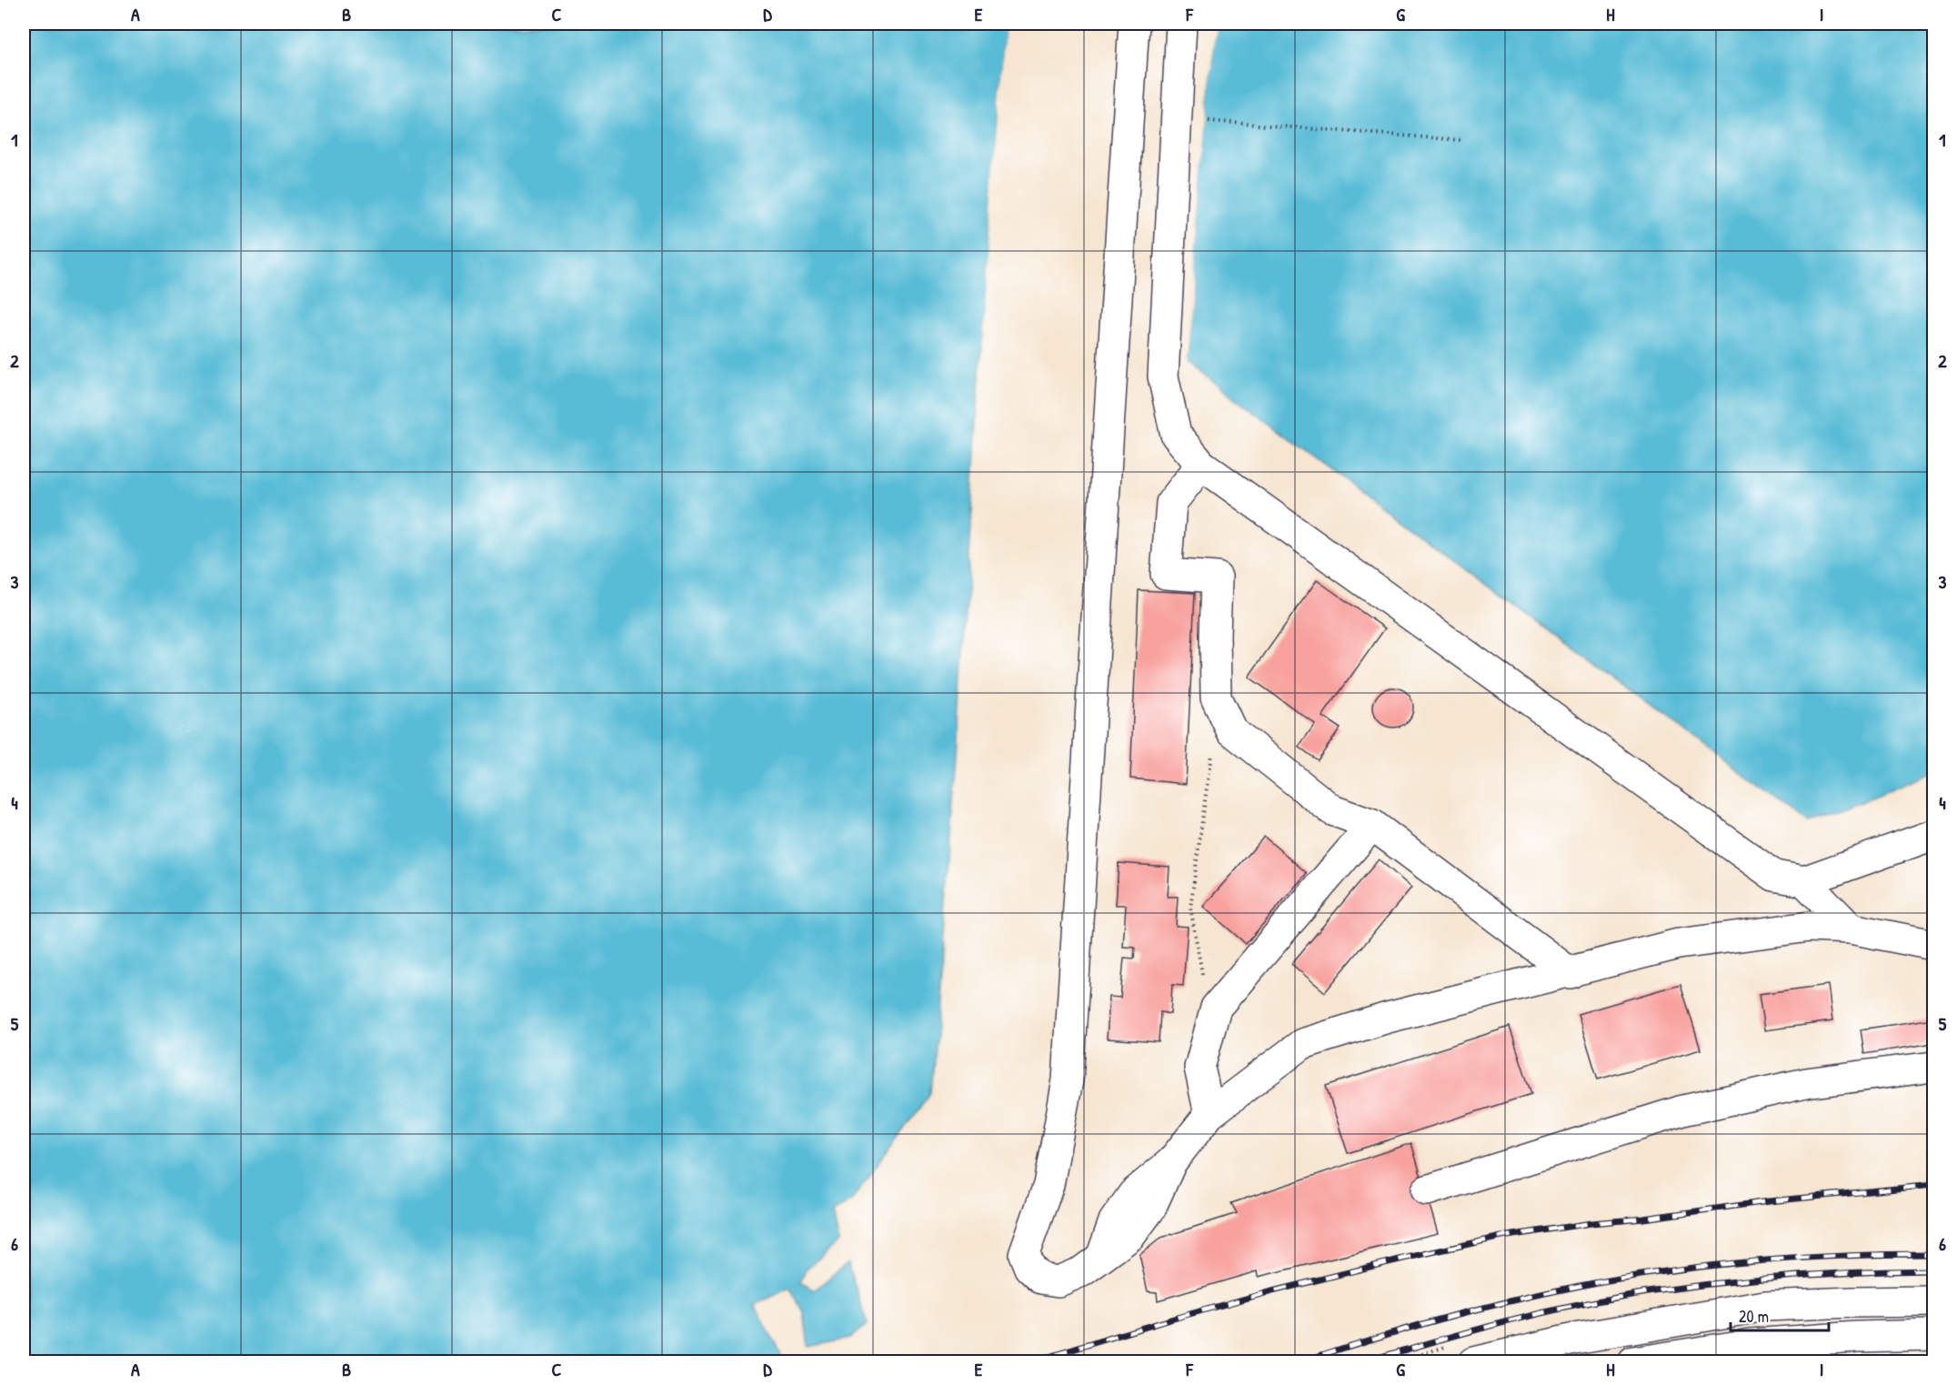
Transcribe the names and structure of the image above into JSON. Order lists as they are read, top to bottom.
{
  "scale_bar": "20 m",
  "grid": {
    "columns": [
      "A",
      "B",
      "C",
      "D",
      "E",
      "F",
      "G",
      "H",
      "I"
    ],
    "rows": [
      "1",
      "2",
      "3",
      "4",
      "5",
      "6"
    ]
  }
}
